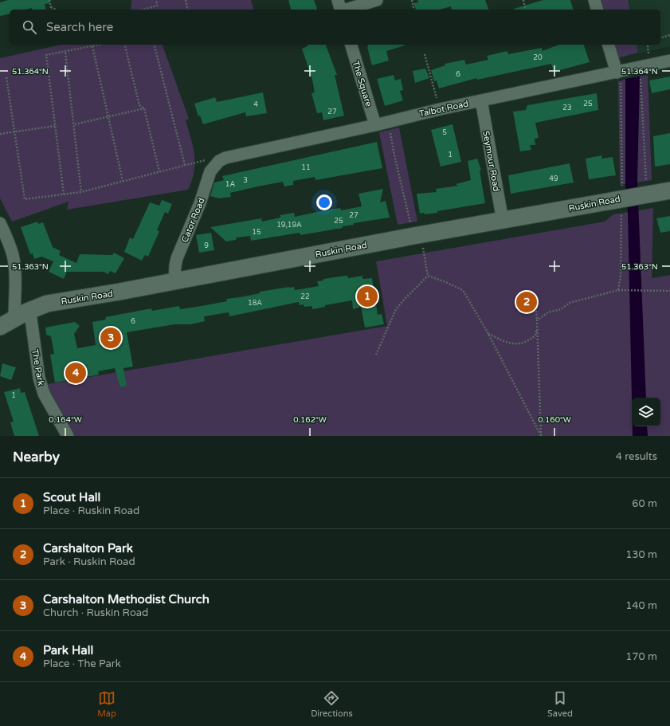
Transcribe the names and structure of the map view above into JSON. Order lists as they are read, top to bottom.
{
  "streets": {
    "main road": ["Ruskin Road"],
    "street": [
      "The Square",
      "Talbot Road",
      "Seymour Road",
      "Cator Road",
      "The Park"
    ]
  },
  "crossings": [
    ["The Square", "Talbot Road"],
    ["Talbot Road", "Seymour Road"],
    ["Talbot Road", "Cator Road"],
    ["Seymour Road", "Ruskin Road"],
    ["Ruskin Road", "Cator Road"],
    ["Ruskin Road", "The Park"]
  ],
  "house_numbers": [
    "20",
    "6",
    "25",
    "4",
    "23",
    "27",
    "5",
    "1",
    "11",
    "49",
    "3",
    "1A",
    "27",
    "25",
    "19,19A",
    "15",
    "9",
    "22",
    "18A",
    "6",
    "1"
  ],
  "page": {
    "search": "Search here",
    "pins": [
      "1",
      "2",
      "3",
      "4"
    ],
    "heading": ["Nearby", "4 results"],
    "list": [
      {
        "mark": "1",
        "name": "Scout Hall",
        "note": "Place · Ruskin Road",
        "value": "60 m"
      },
      {
        "mark": "2",
        "name": "Carshalton Park",
        "note": "Park · Ruskin Road",
        "value": "130 m"
      },
      {
        "mark": "3",
        "name": "Carshalton Methodist Church",
        "note": "Church · Ruskin Road",
        "value": "140 m"
      },
      {
        "mark": "4",
        "name": "Park Hall",
        "note": "Place · The Park",
        "value": "170 m"
      }
    ],
    "nav": ["Map", "Directions", "Saved"]
  },
  "coordinates": [
    "51.364°N",
    "51.363°N",
    "0.164°W",
    "0.162°W",
    "0.160°W"
  ]
}
